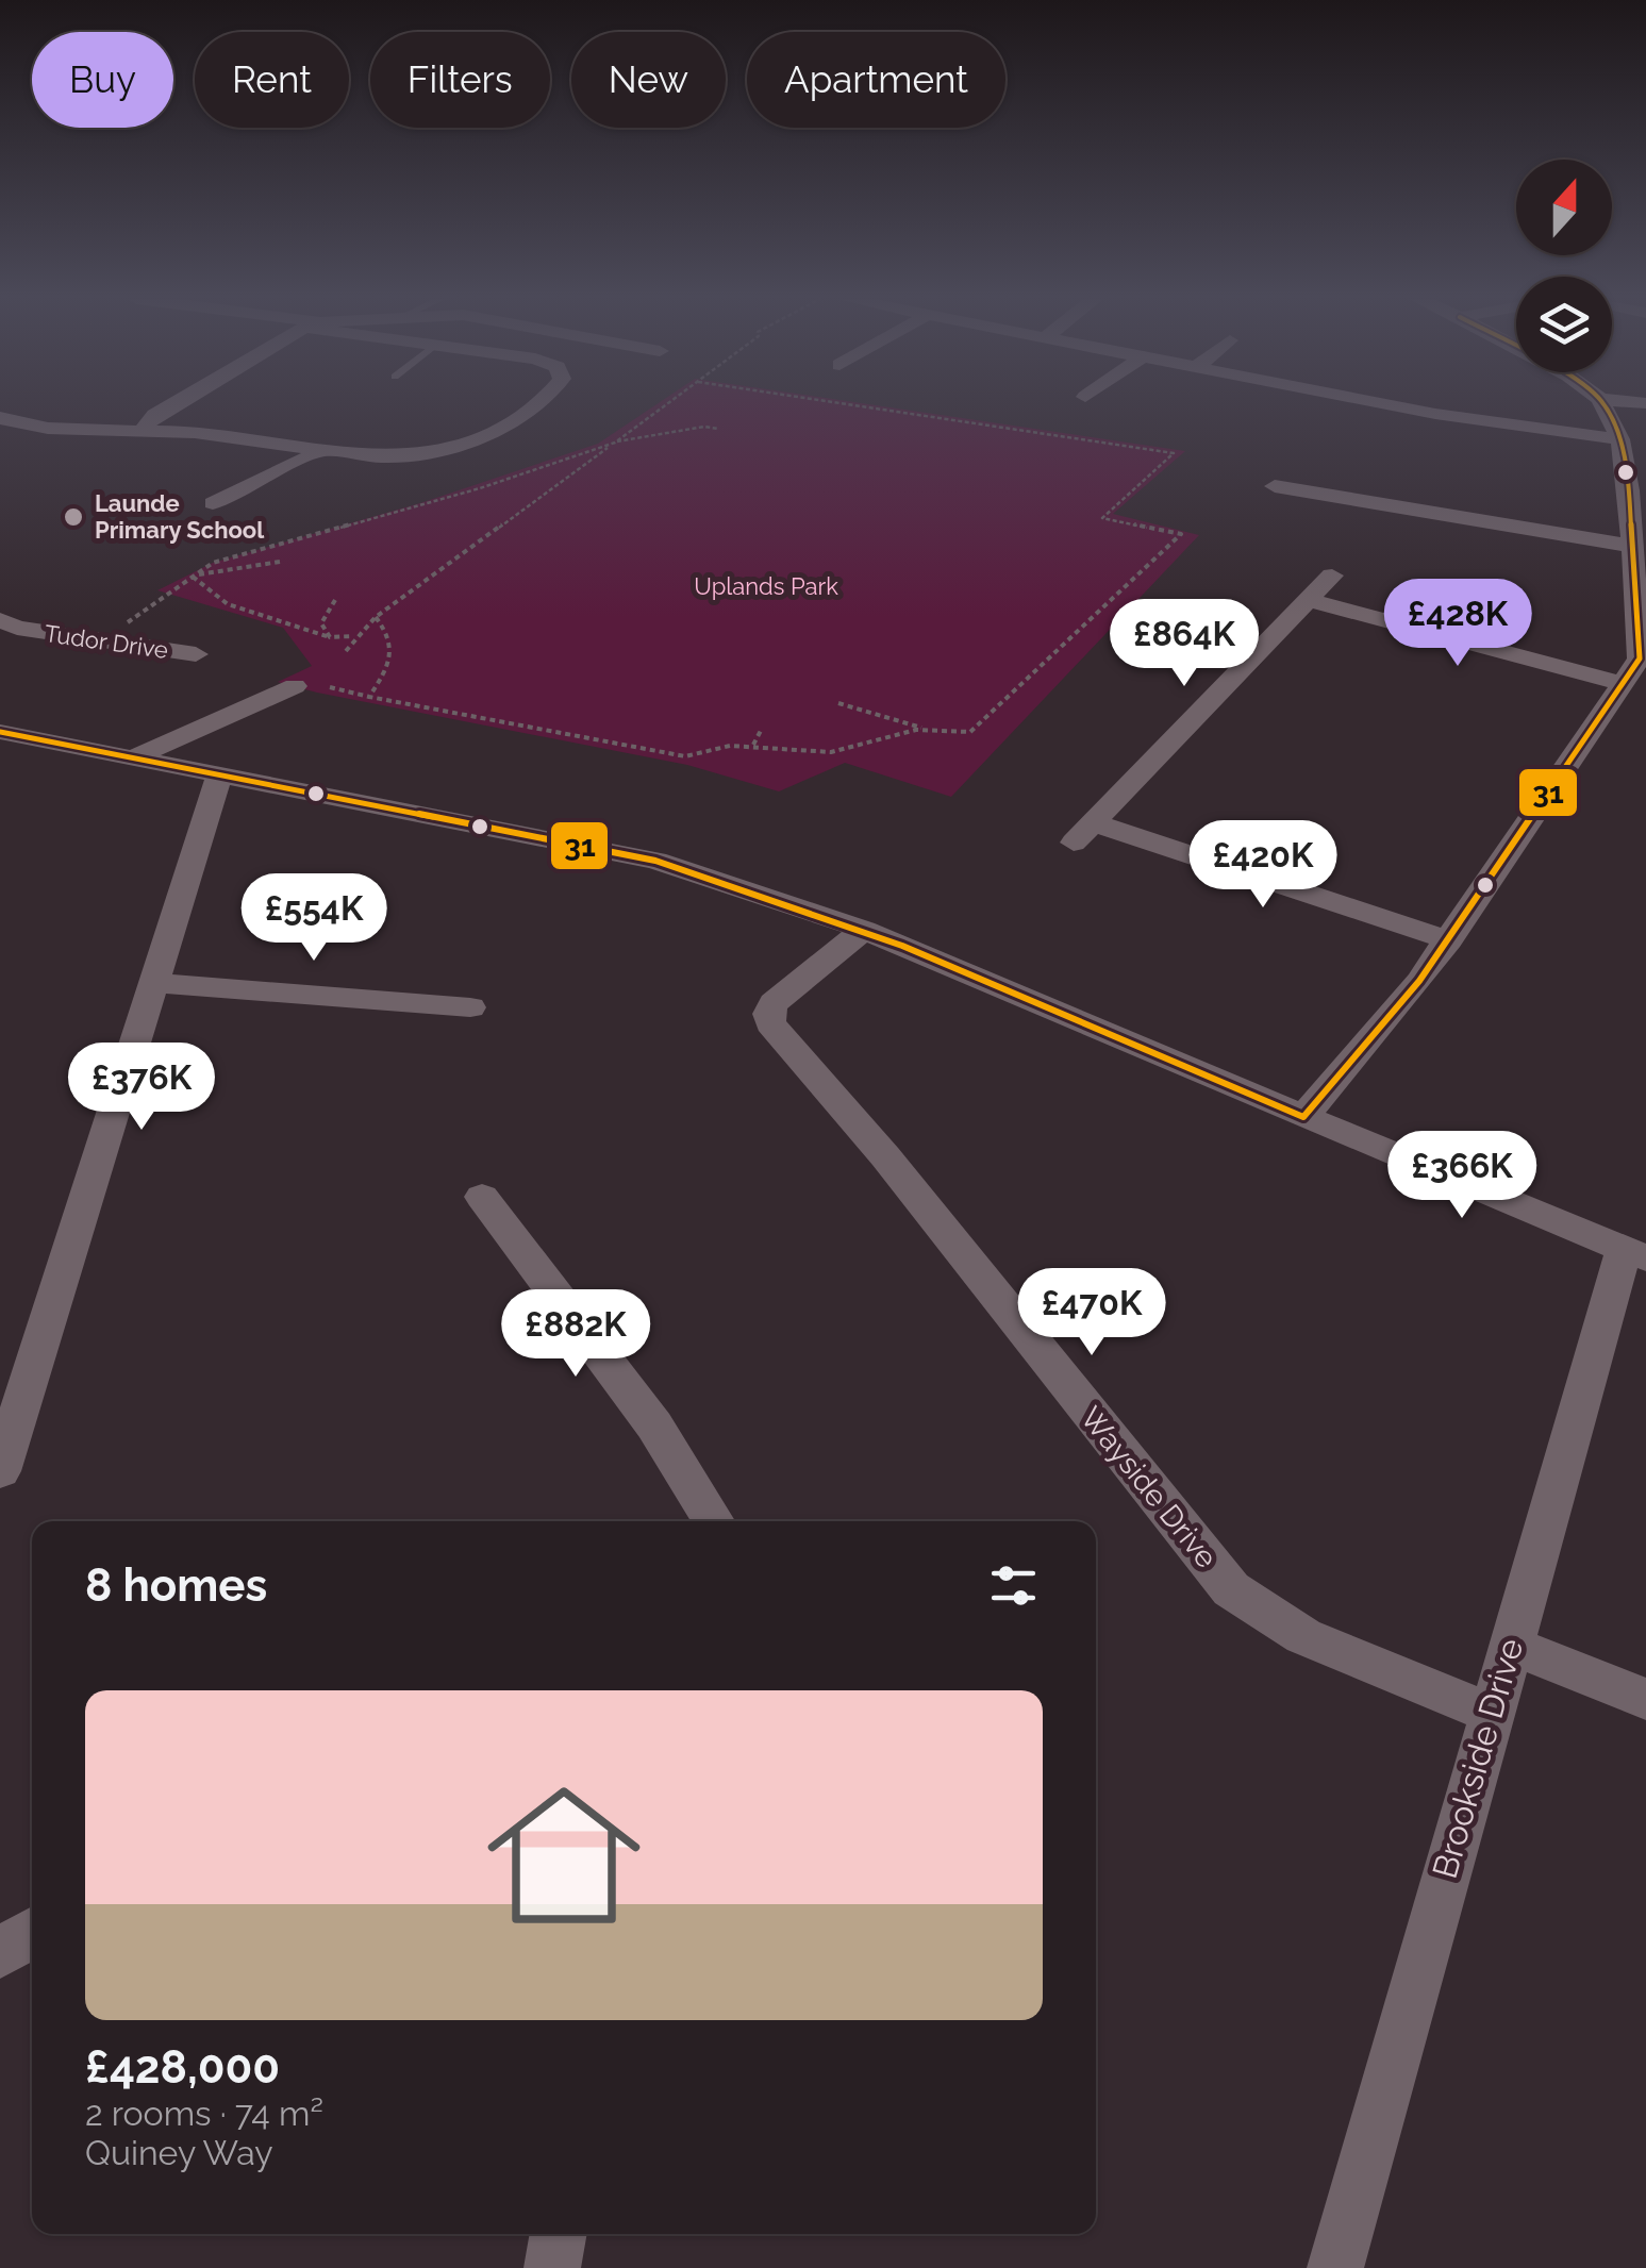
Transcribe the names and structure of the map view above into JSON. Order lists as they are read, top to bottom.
{
  "streets": {
    "street": ["Tudor Drive", "Wayside Drive", "Brookside Drive"]
  },
  "crossings": [
    ["Wayside Drive", "Brookside Drive"]
  ],
  "parks": ["Uplands Park"],
  "places": ["Launde Primary School"],
  "lines": ["transit line 31"],
  "north": "top",
  "page": {
    "chip": [
      "Buy",
      "Rent",
      "Filters",
      "New",
      "Apartment"
    ],
    "price": [
      "£428K",
      "£864K",
      "£420K",
      "£554K",
      "£376K",
      "£366K",
      "£470K",
      "£882K"
    ],
    "heading": "8 homes",
    "list": [
      {
        "name": "£428,000",
        "note": "2 rooms · 74 m² · Quiney Way"
      }
    ]
  }
}
